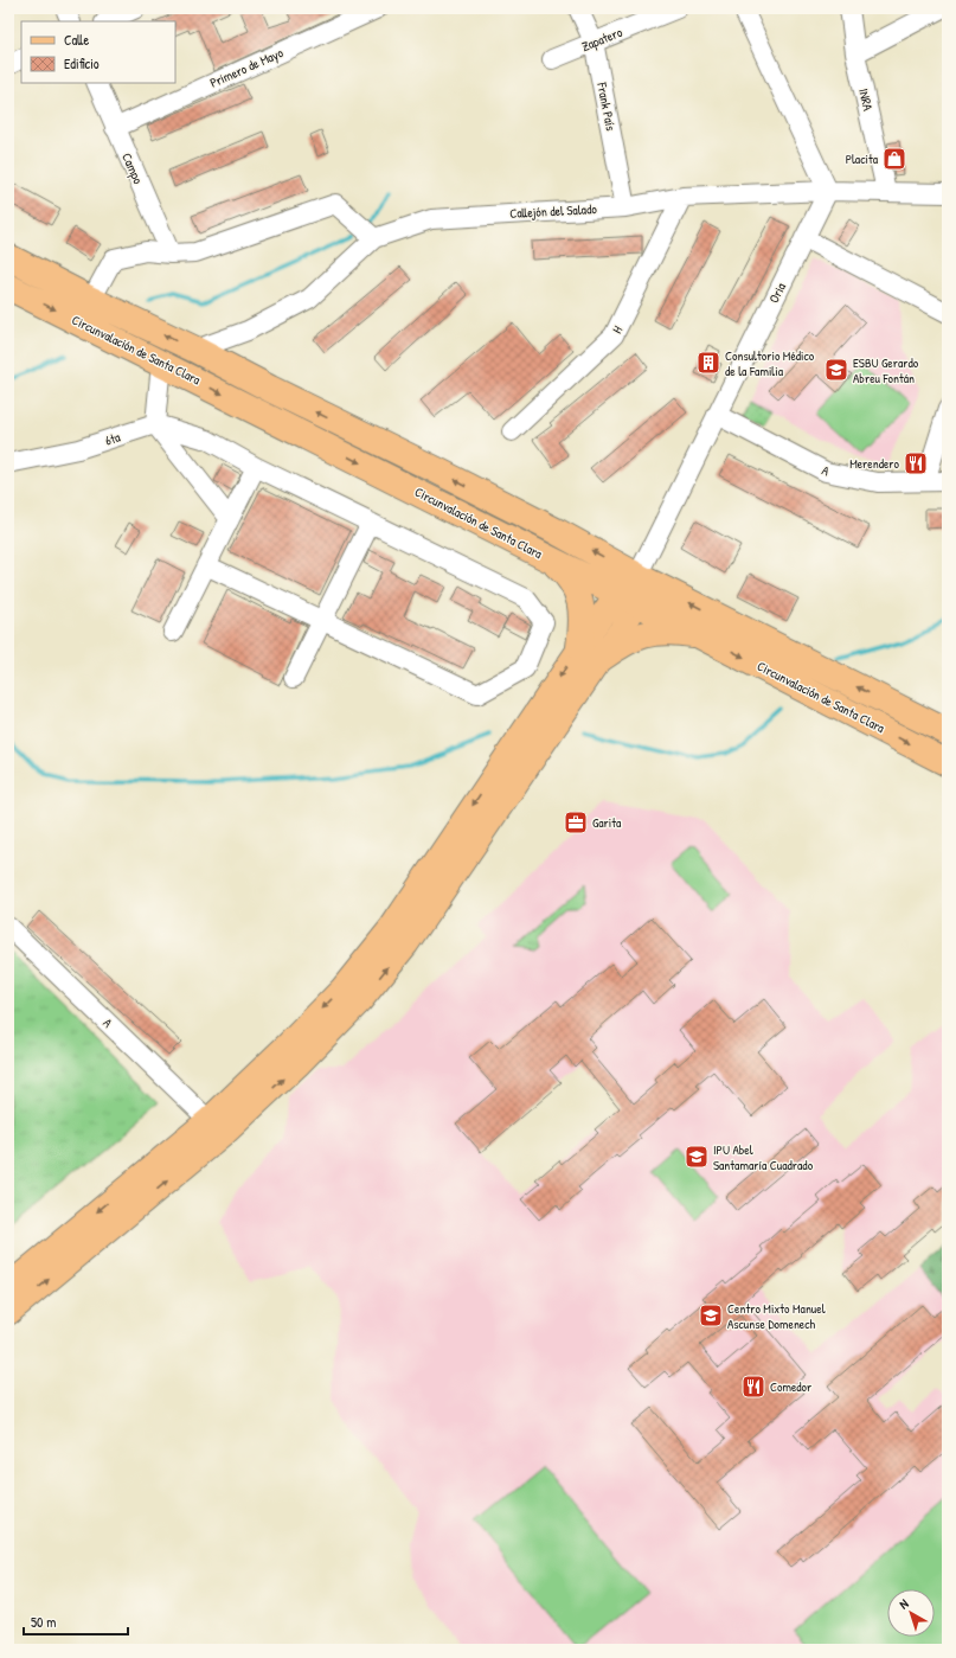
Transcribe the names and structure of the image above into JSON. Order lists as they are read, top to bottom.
{
  "streets": {
    "highway": ["Circunvalación de Santa Clara"],
    "street": [
      "Zapatero",
      "Primero de Mayo",
      "INRA",
      "Frank País",
      "Campo",
      "Callejón del Salado",
      "Oria",
      "H",
      "6ta",
      "A"
    ]
  },
  "crossings": [
    ["Zapatero", "Frank País"],
    ["Primero de Mayo", "Campo"],
    ["INRA", "Callejón del Salado"],
    ["Frank País", "Callejón del Salado"],
    ["Callejón del Salado", "Oria"],
    ["Callejón del Salado", "H"],
    ["Callejón del Salado", "Circunvalación de Santa Clara"],
    ["Oria", "Circunvalación de Santa Clara"],
    ["Oria", "A"]
  ],
  "places": {
    "shop": ["Placita"],
    "building": ["Consultorio Médico de la Familia"],
    "school or university": ["ESBU Gerardo Abreu Fontán", "IPU Abel Santamaría Cuadrado", "Centro Mixto Manuel Ascunse Domenech"],
    "restaurant": ["Merendero", "Comedor"],
    "office": ["Garita"]
  },
  "legend": ["Calle", "Edificio"],
  "scale_bar": "50 m",
  "north": "top left"
}
